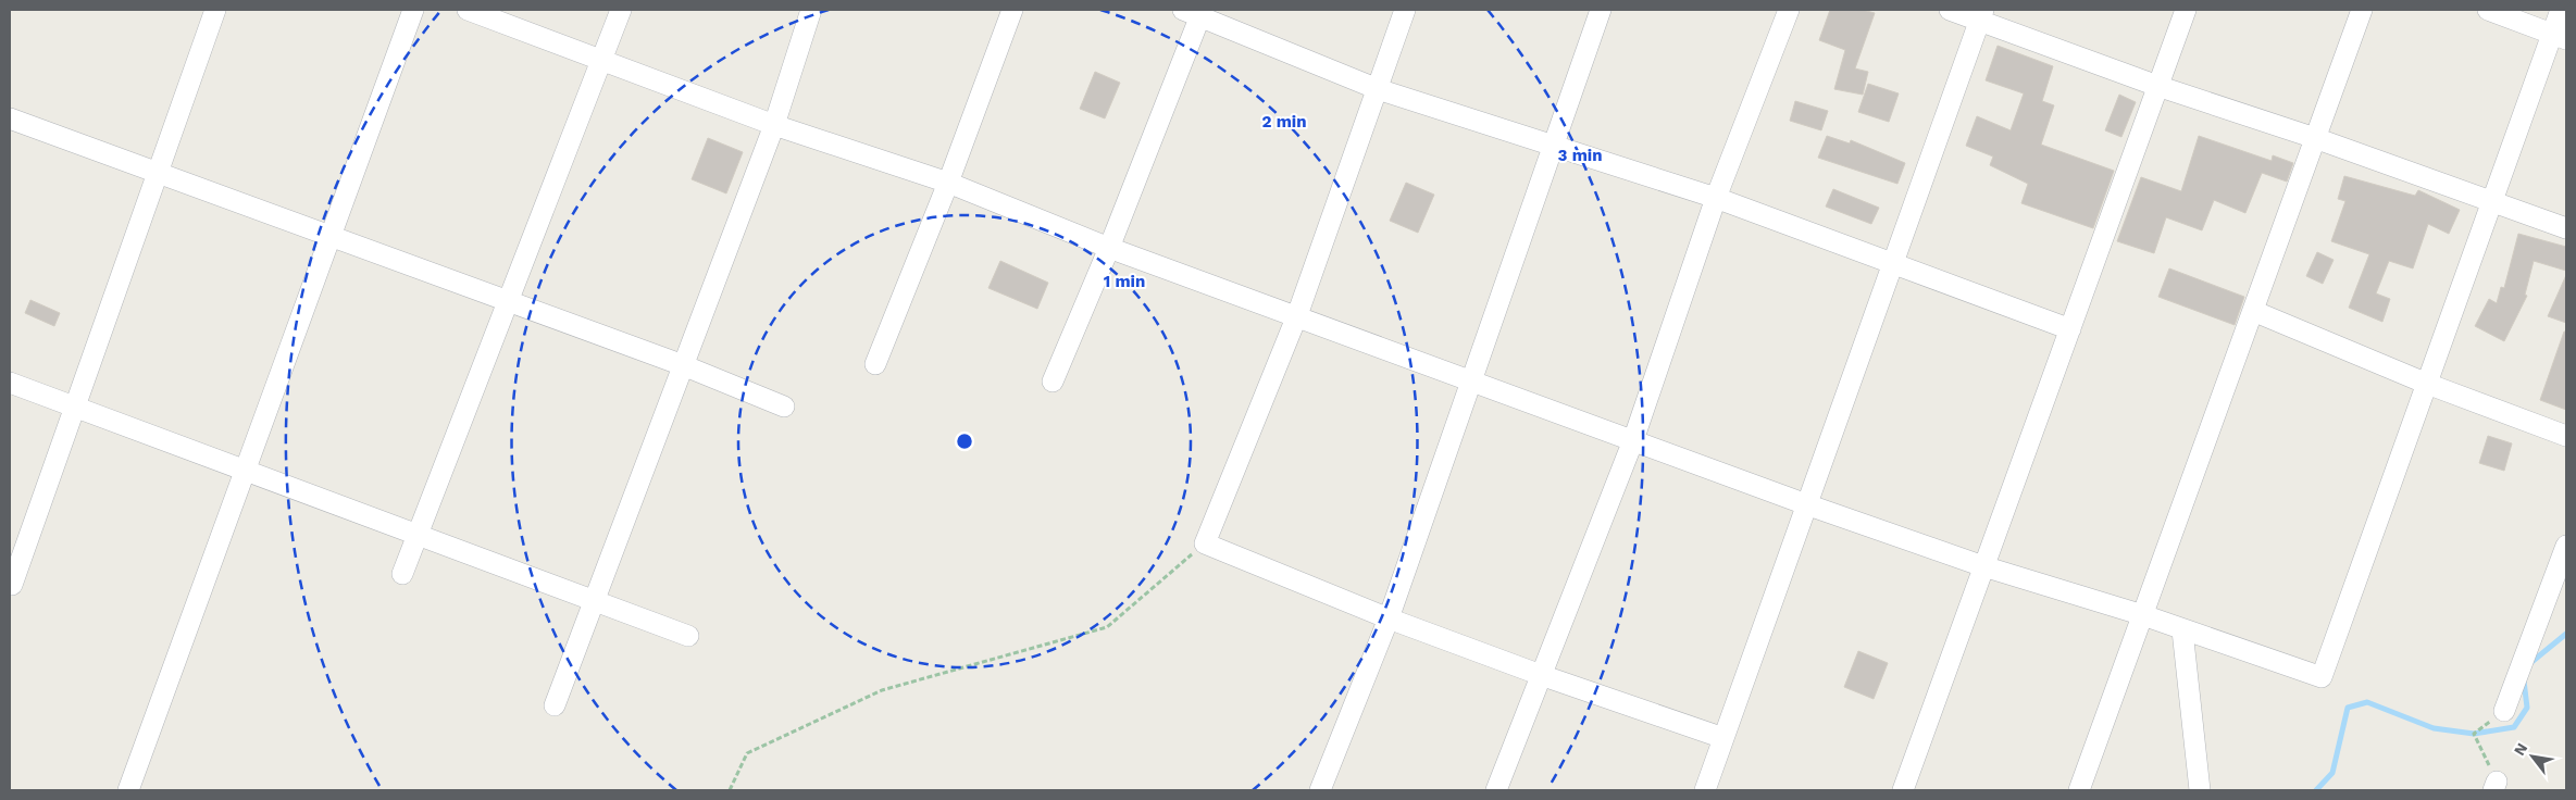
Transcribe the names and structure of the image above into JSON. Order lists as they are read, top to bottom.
{
  "north": "top left",
  "rings": ["2 min", "3 min", "1 min"]
}
